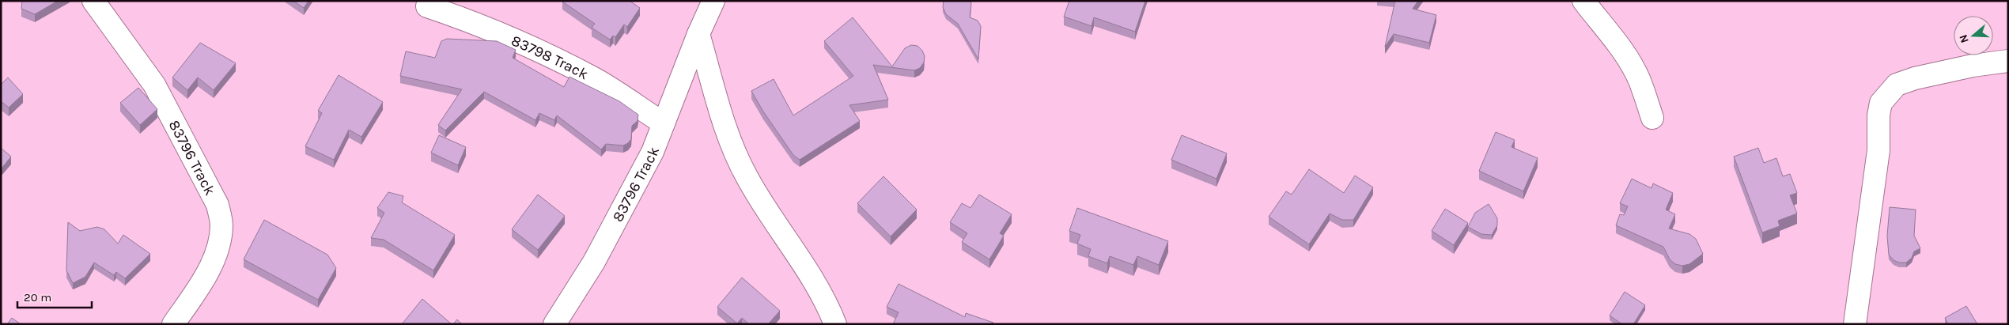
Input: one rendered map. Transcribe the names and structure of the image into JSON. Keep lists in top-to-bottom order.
{
  "streets": {
    "street": ["83798 Track", "83796 Track"]
  },
  "crossings": [
    ["83798 Track", "83796 Track"]
  ],
  "scale_bar": "20 m",
  "north": "left"
}
